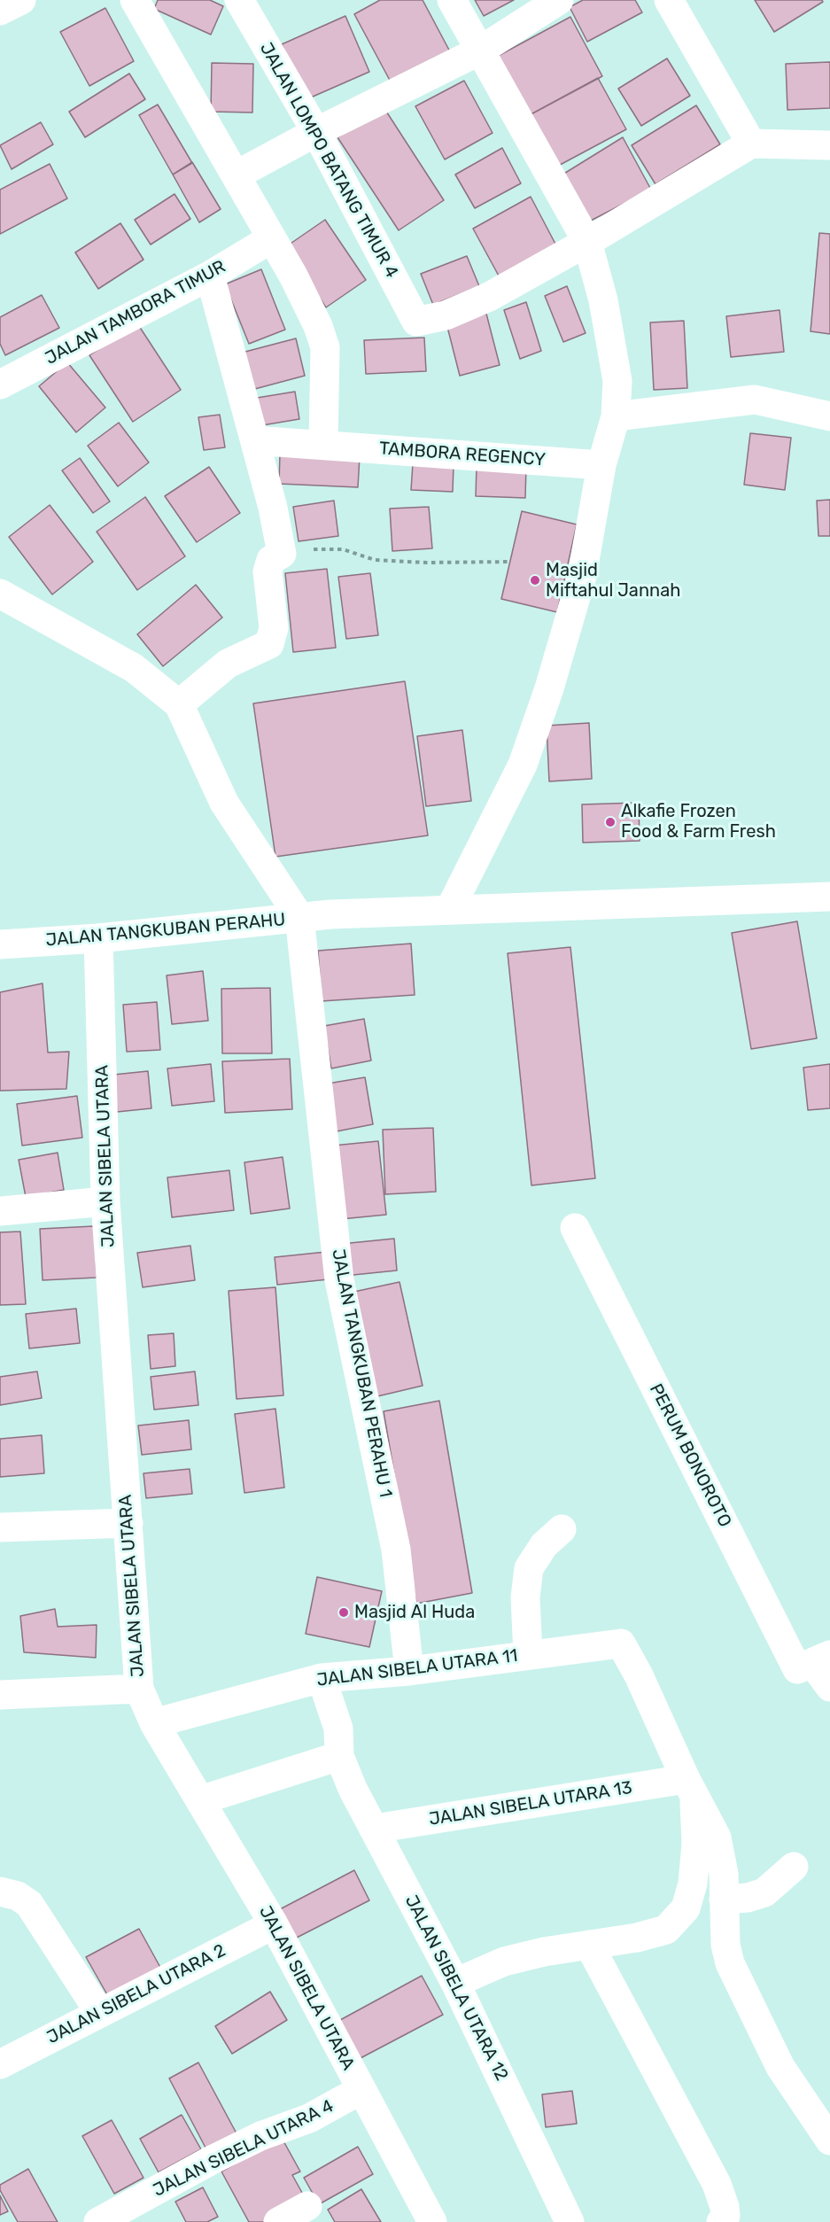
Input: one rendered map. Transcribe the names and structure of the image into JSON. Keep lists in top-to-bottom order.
{
  "streets": {
    "street": [
      "JALAN LOMPO BATANG TIMUR 4",
      "JALAN TAMBORA TIMUR",
      "TAMBORA REGENCY",
      "JALAN TANGKUBAN PERAHU",
      "JALAN SIBELA UTARA",
      "JALAN TANGKUBAN PERAHU 1",
      "PERUM BONOROTO",
      "JALAN SIBELA UTARA 11",
      "JALAN SIBELA UTARA 13",
      "JALAN SIBELA UTARA 12",
      "JALAN SIBELA UTARA 2",
      "JALAN SIBELA UTARA 4"
    ]
  },
  "crossings": [
    ["JALAN TANGKUBAN PERAHU", "JALAN SIBELA UTARA"],
    ["JALAN TANGKUBAN PERAHU", "JALAN TANGKUBAN PERAHU 1"],
    ["JALAN SIBELA UTARA", "JALAN SIBELA UTARA 11"],
    ["JALAN SIBELA UTARA", "JALAN SIBELA UTARA 2"],
    ["JALAN SIBELA UTARA", "JALAN SIBELA UTARA 4"],
    ["JALAN TANGKUBAN PERAHU 1", "JALAN SIBELA UTARA 11"],
    ["JALAN SIBELA UTARA 11", "JALAN SIBELA UTARA 13"],
    ["JALAN SIBELA UTARA 13", "JALAN SIBELA UTARA 12"]
  ],
  "places": ["Masjid Miftahul Jannah", "Alkafie Frozen Food & Farm Fresh", "Masjid Al Huda"]
}
